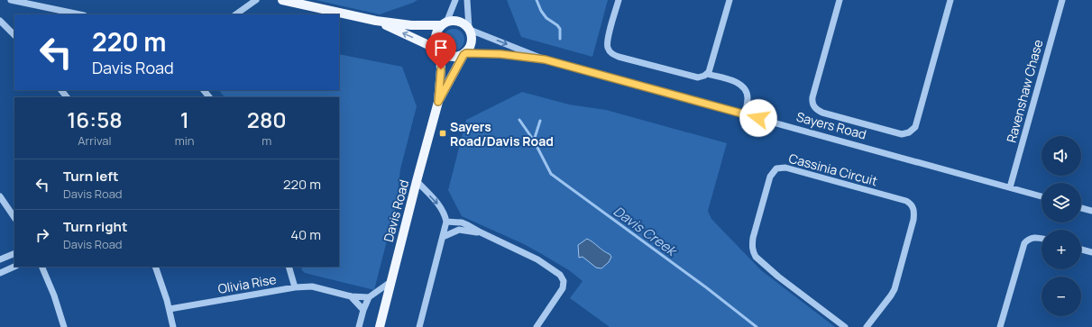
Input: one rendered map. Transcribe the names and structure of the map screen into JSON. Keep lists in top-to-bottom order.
{
  "streets": {
    "main road": ["Davis Road"],
    "street": [
      "Ravenshaw Chase",
      "Sayers Road",
      "Cassinia Circuit",
      "Olivia Rise"
    ]
  },
  "crossings": [
    ["Ravenshaw Chase", "Sayers Road"],
    ["Sayers Road", "Davis Road"]
  ],
  "water": ["Davis Creek"],
  "places": {
    "transit": ["Sayers Road/Davis Road"]
  },
  "page": {
    "turn": ["220 m", "Davis Road"],
    "eta": [
      "16:58",
      "Arrival",
      "1",
      "min",
      "280",
      "m"
    ],
    "map_buttons": ["+", "−"],
    "list": [
      {
        "name": "Turn left",
        "note": "Davis Road",
        "value": "220 m"
      },
      {
        "name": "Turn right",
        "note": "Davis Road",
        "value": "40 m"
      }
    ]
  }
}
